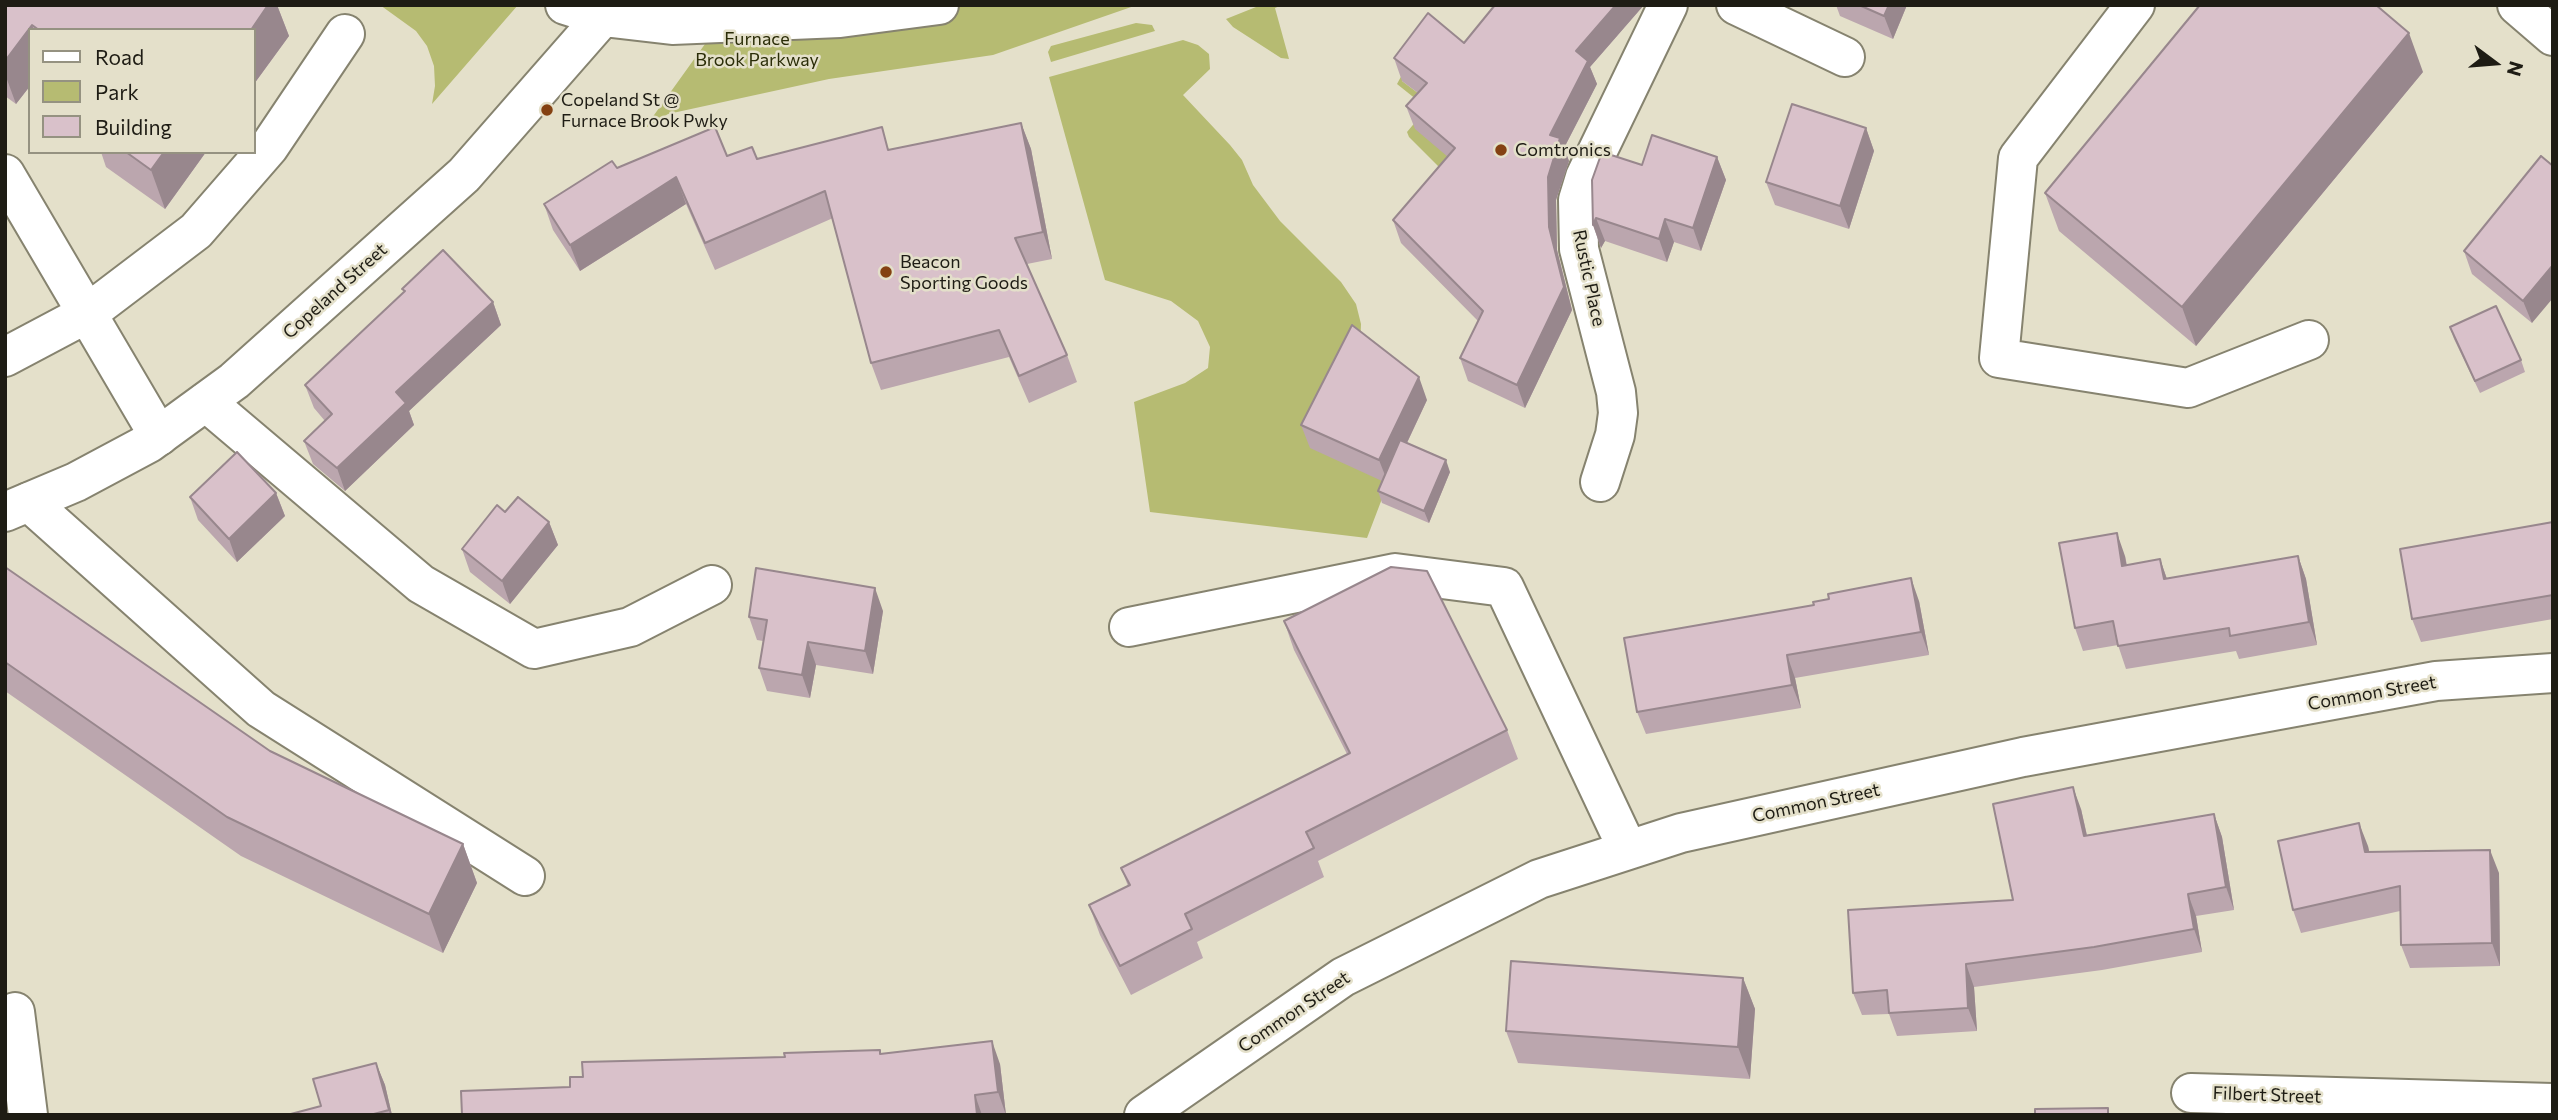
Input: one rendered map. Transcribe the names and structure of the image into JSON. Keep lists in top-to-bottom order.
{
  "streets": {
    "street": [
      "Rustic Place",
      "Copeland Street",
      "Common Street",
      "Filbert Street"
    ]
  },
  "parks": ["Furnace Brook Parkway"],
  "places": ["Copeland St @ Furnace Brook Pwky", "Comtronics", "Beacon Sporting Goods"],
  "legend": ["Road", "Park", "Building"],
  "north": "right"
}
